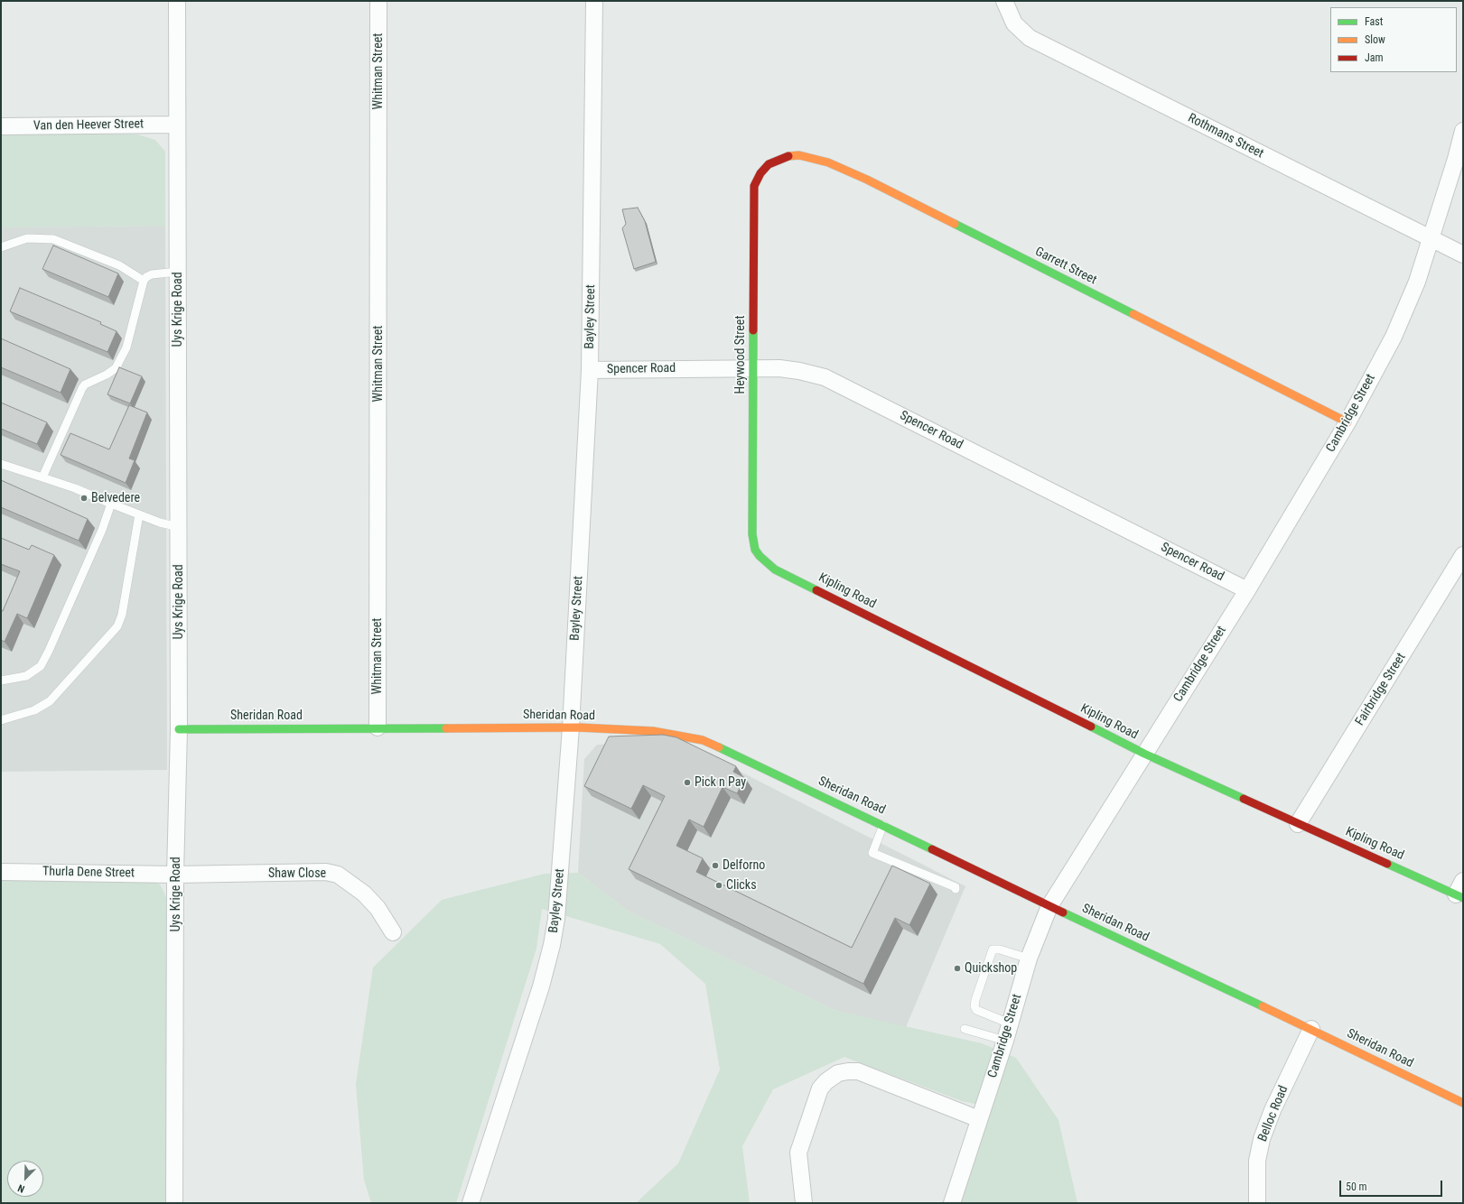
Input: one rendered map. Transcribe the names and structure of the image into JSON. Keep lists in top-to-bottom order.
{
  "streets": {
    "street": [
      "Whitman Street",
      "Van den Heever Street",
      "Rothmans Street",
      "Garrett Street",
      "Uys Krige Road",
      "Bayley Street",
      "Heywood Street",
      "Spencer Road",
      "Cambridge Street",
      "Kipling Road",
      "Fairbridge Street",
      "Sheridan Road",
      "Thurla Dene Street",
      "Shaw Close",
      "Belloc Road"
    ]
  },
  "crossings": [
    ["Whitman Street", "Sheridan Road"],
    ["Van den Heever Street", "Uys Krige Road"],
    ["Rothmans Street", "Cambridge Street"],
    ["Garrett Street", "Heywood Street"],
    ["Garrett Street", "Cambridge Street"],
    ["Uys Krige Road", "Sheridan Road"],
    ["Uys Krige Road", "Thurla Dene Street"],
    ["Uys Krige Road", "Shaw Close"],
    ["Bayley Street", "Spencer Road"],
    ["Bayley Street", "Sheridan Road"],
    ["Heywood Street", "Spencer Road"],
    ["Heywood Street", "Kipling Road"],
    ["Spencer Road", "Cambridge Street"],
    ["Cambridge Street", "Kipling Road"],
    ["Cambridge Street", "Sheridan Road"],
    ["Kipling Road", "Fairbridge Street"],
    ["Sheridan Road", "Belloc Road"],
    ["Thurla Dene Street", "Shaw Close"]
  ],
  "places": [
    "Belvedere",
    "Pick n Pay",
    "Delforno",
    "Clicks",
    "Quickshop"
  ],
  "legend": ["Fast", "Slow", "Jam"],
  "scale_bar": "50 m",
  "north": "bottom left"
}
